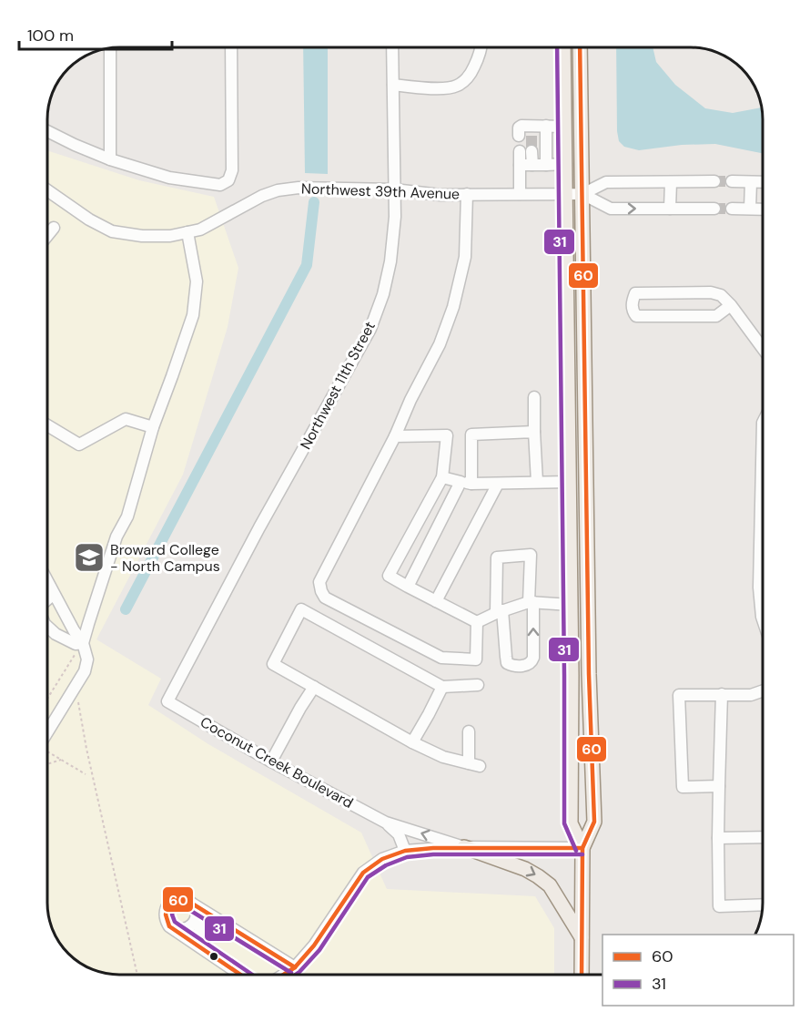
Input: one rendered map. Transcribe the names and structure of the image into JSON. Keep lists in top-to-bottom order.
{
  "streets": {
    "street": ["Northwest 39th Avenue", "Northwest 11th Street", "Coconut Creek Boulevard"]
  },
  "crossings": [
    ["Northwest 39th Avenue", "Northwest 11th Street"],
    ["Northwest 11th Street", "Coconut Creek Boulevard"]
  ],
  "places": {
    "school or university": ["Broward College - North Campus"]
  },
  "lines": ["transit line 60", "transit line 31"],
  "legend": ["60", "31"],
  "scale_bar": "100 m"
}
